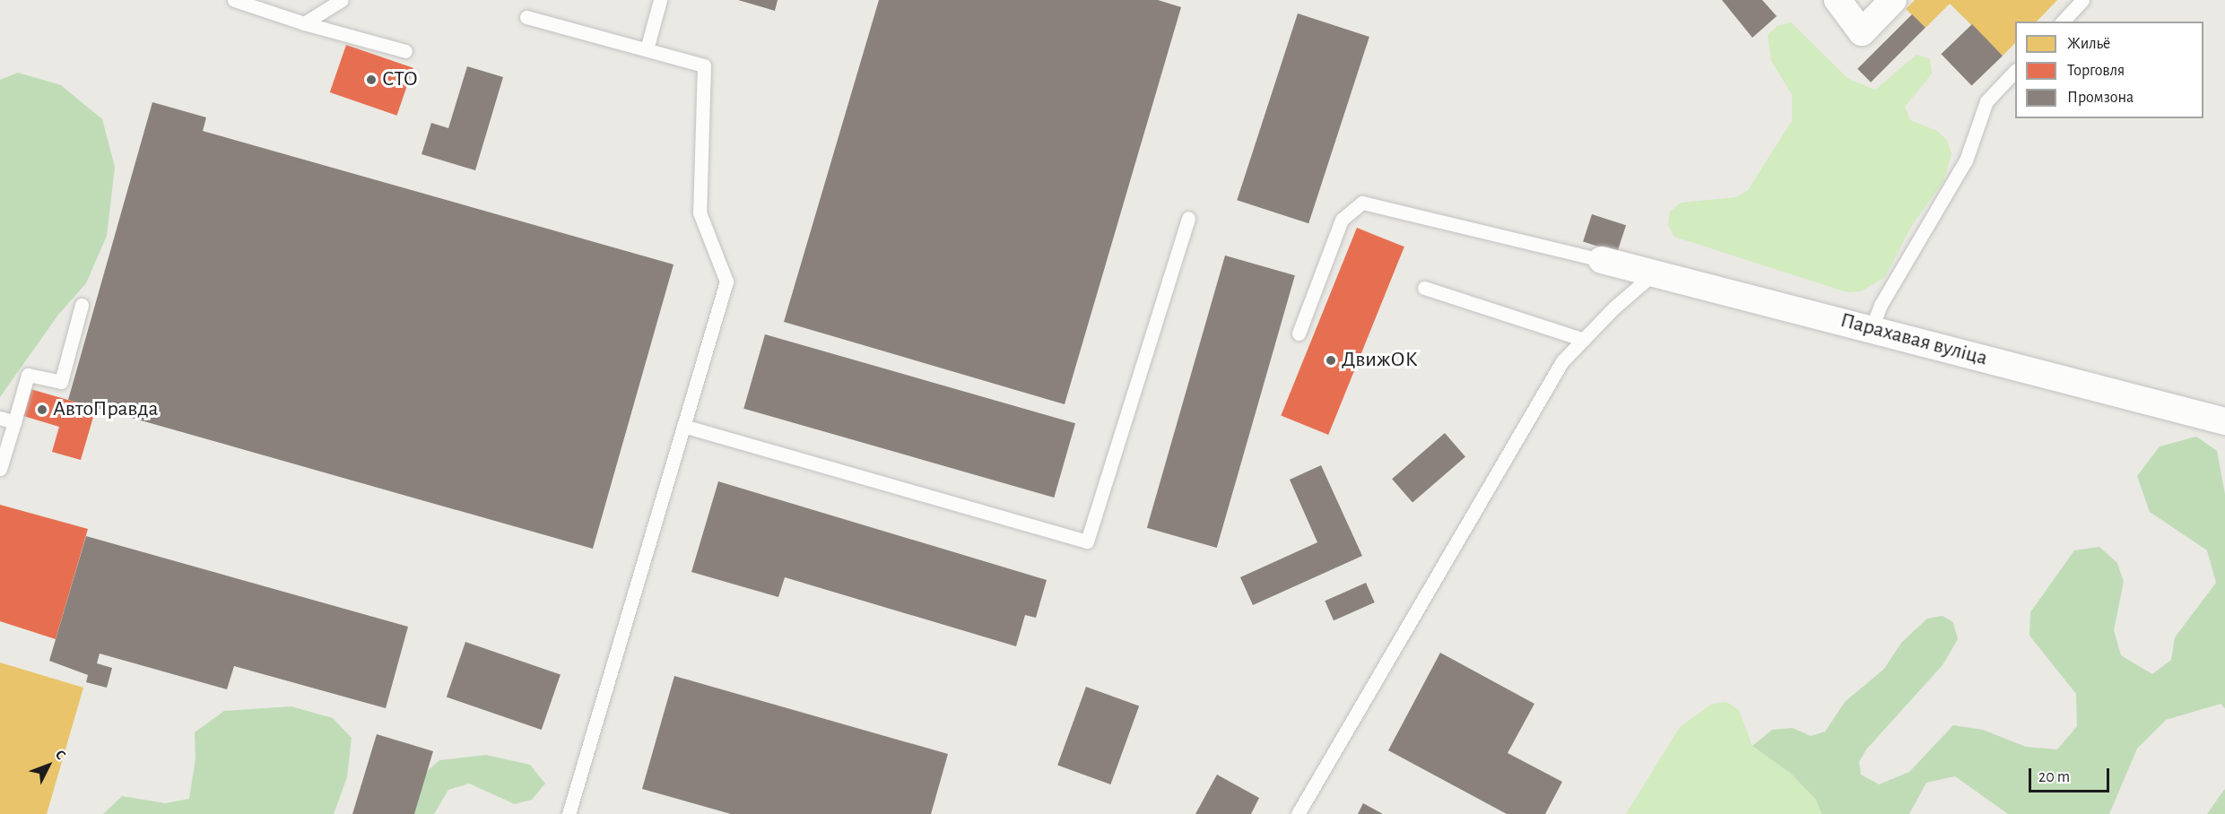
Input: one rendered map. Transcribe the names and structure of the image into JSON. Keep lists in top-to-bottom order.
{
  "streets": {
    "street": ["Парахавая вуліца"]
  },
  "places": ["СТО", "ДвижОК", "АвтоПравда"],
  "legend": ["Жильё", "Торговля", "Промзона"],
  "scale_bar": "20 m",
  "north": "top right"
}
